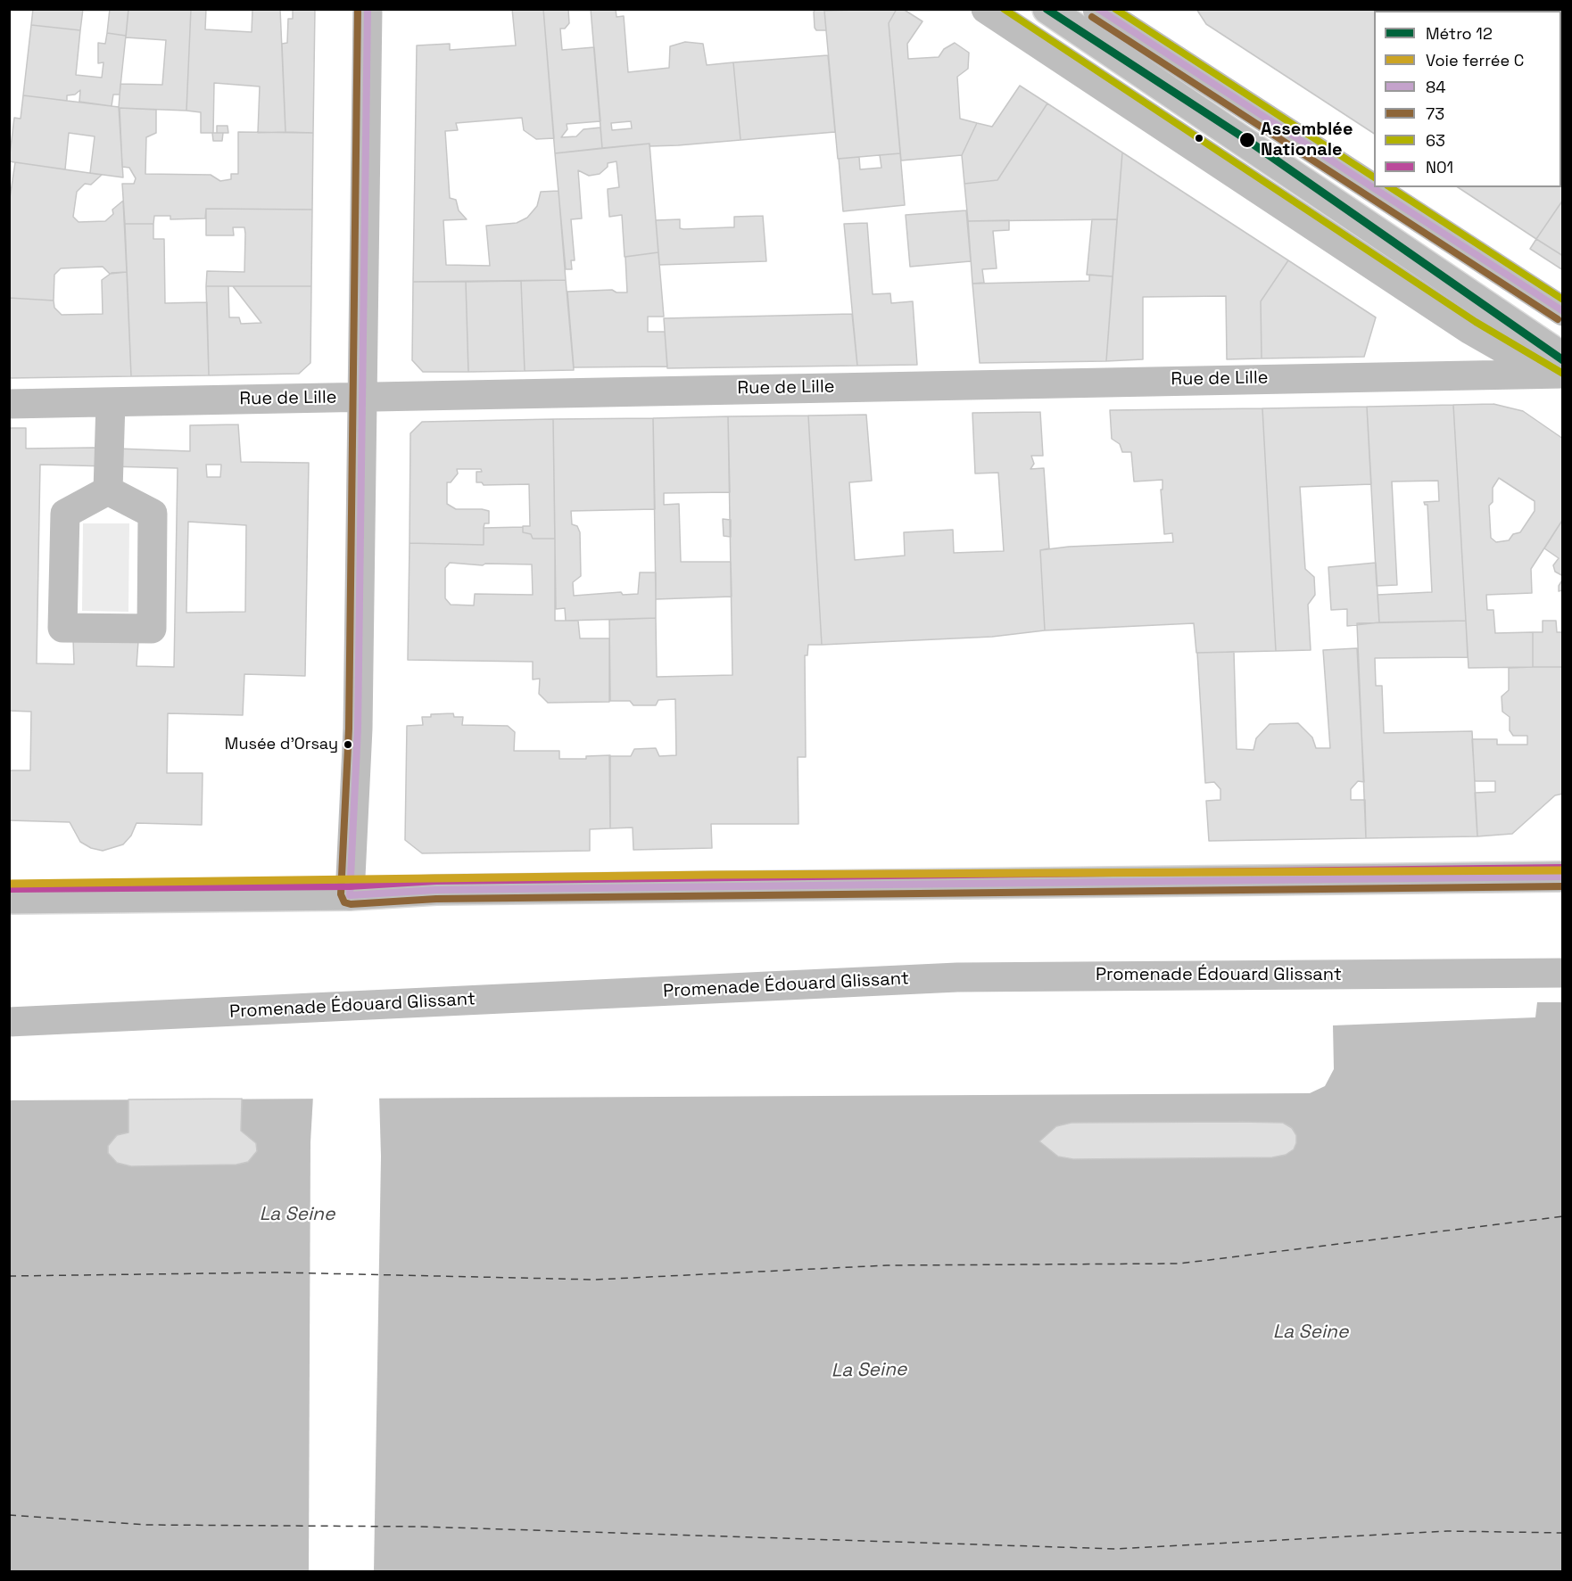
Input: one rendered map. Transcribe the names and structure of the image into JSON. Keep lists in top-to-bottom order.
{
  "streets": {
    "street": ["Rue de Lille", "Promenade Édouard Glissant"]
  },
  "water": ["La Seine"],
  "places": ["Assemblée Nationale", "Musée d'Orsay"],
  "lines": [
    "metro line 12",
    "transit line 84",
    "transit line 73",
    "transit line 63",
    "transit line N01",
    "rail line C"
  ],
  "legend": [
    "Métro 12",
    "Voie ferrée C",
    "84",
    "73",
    "63",
    "N01"
  ]
}
